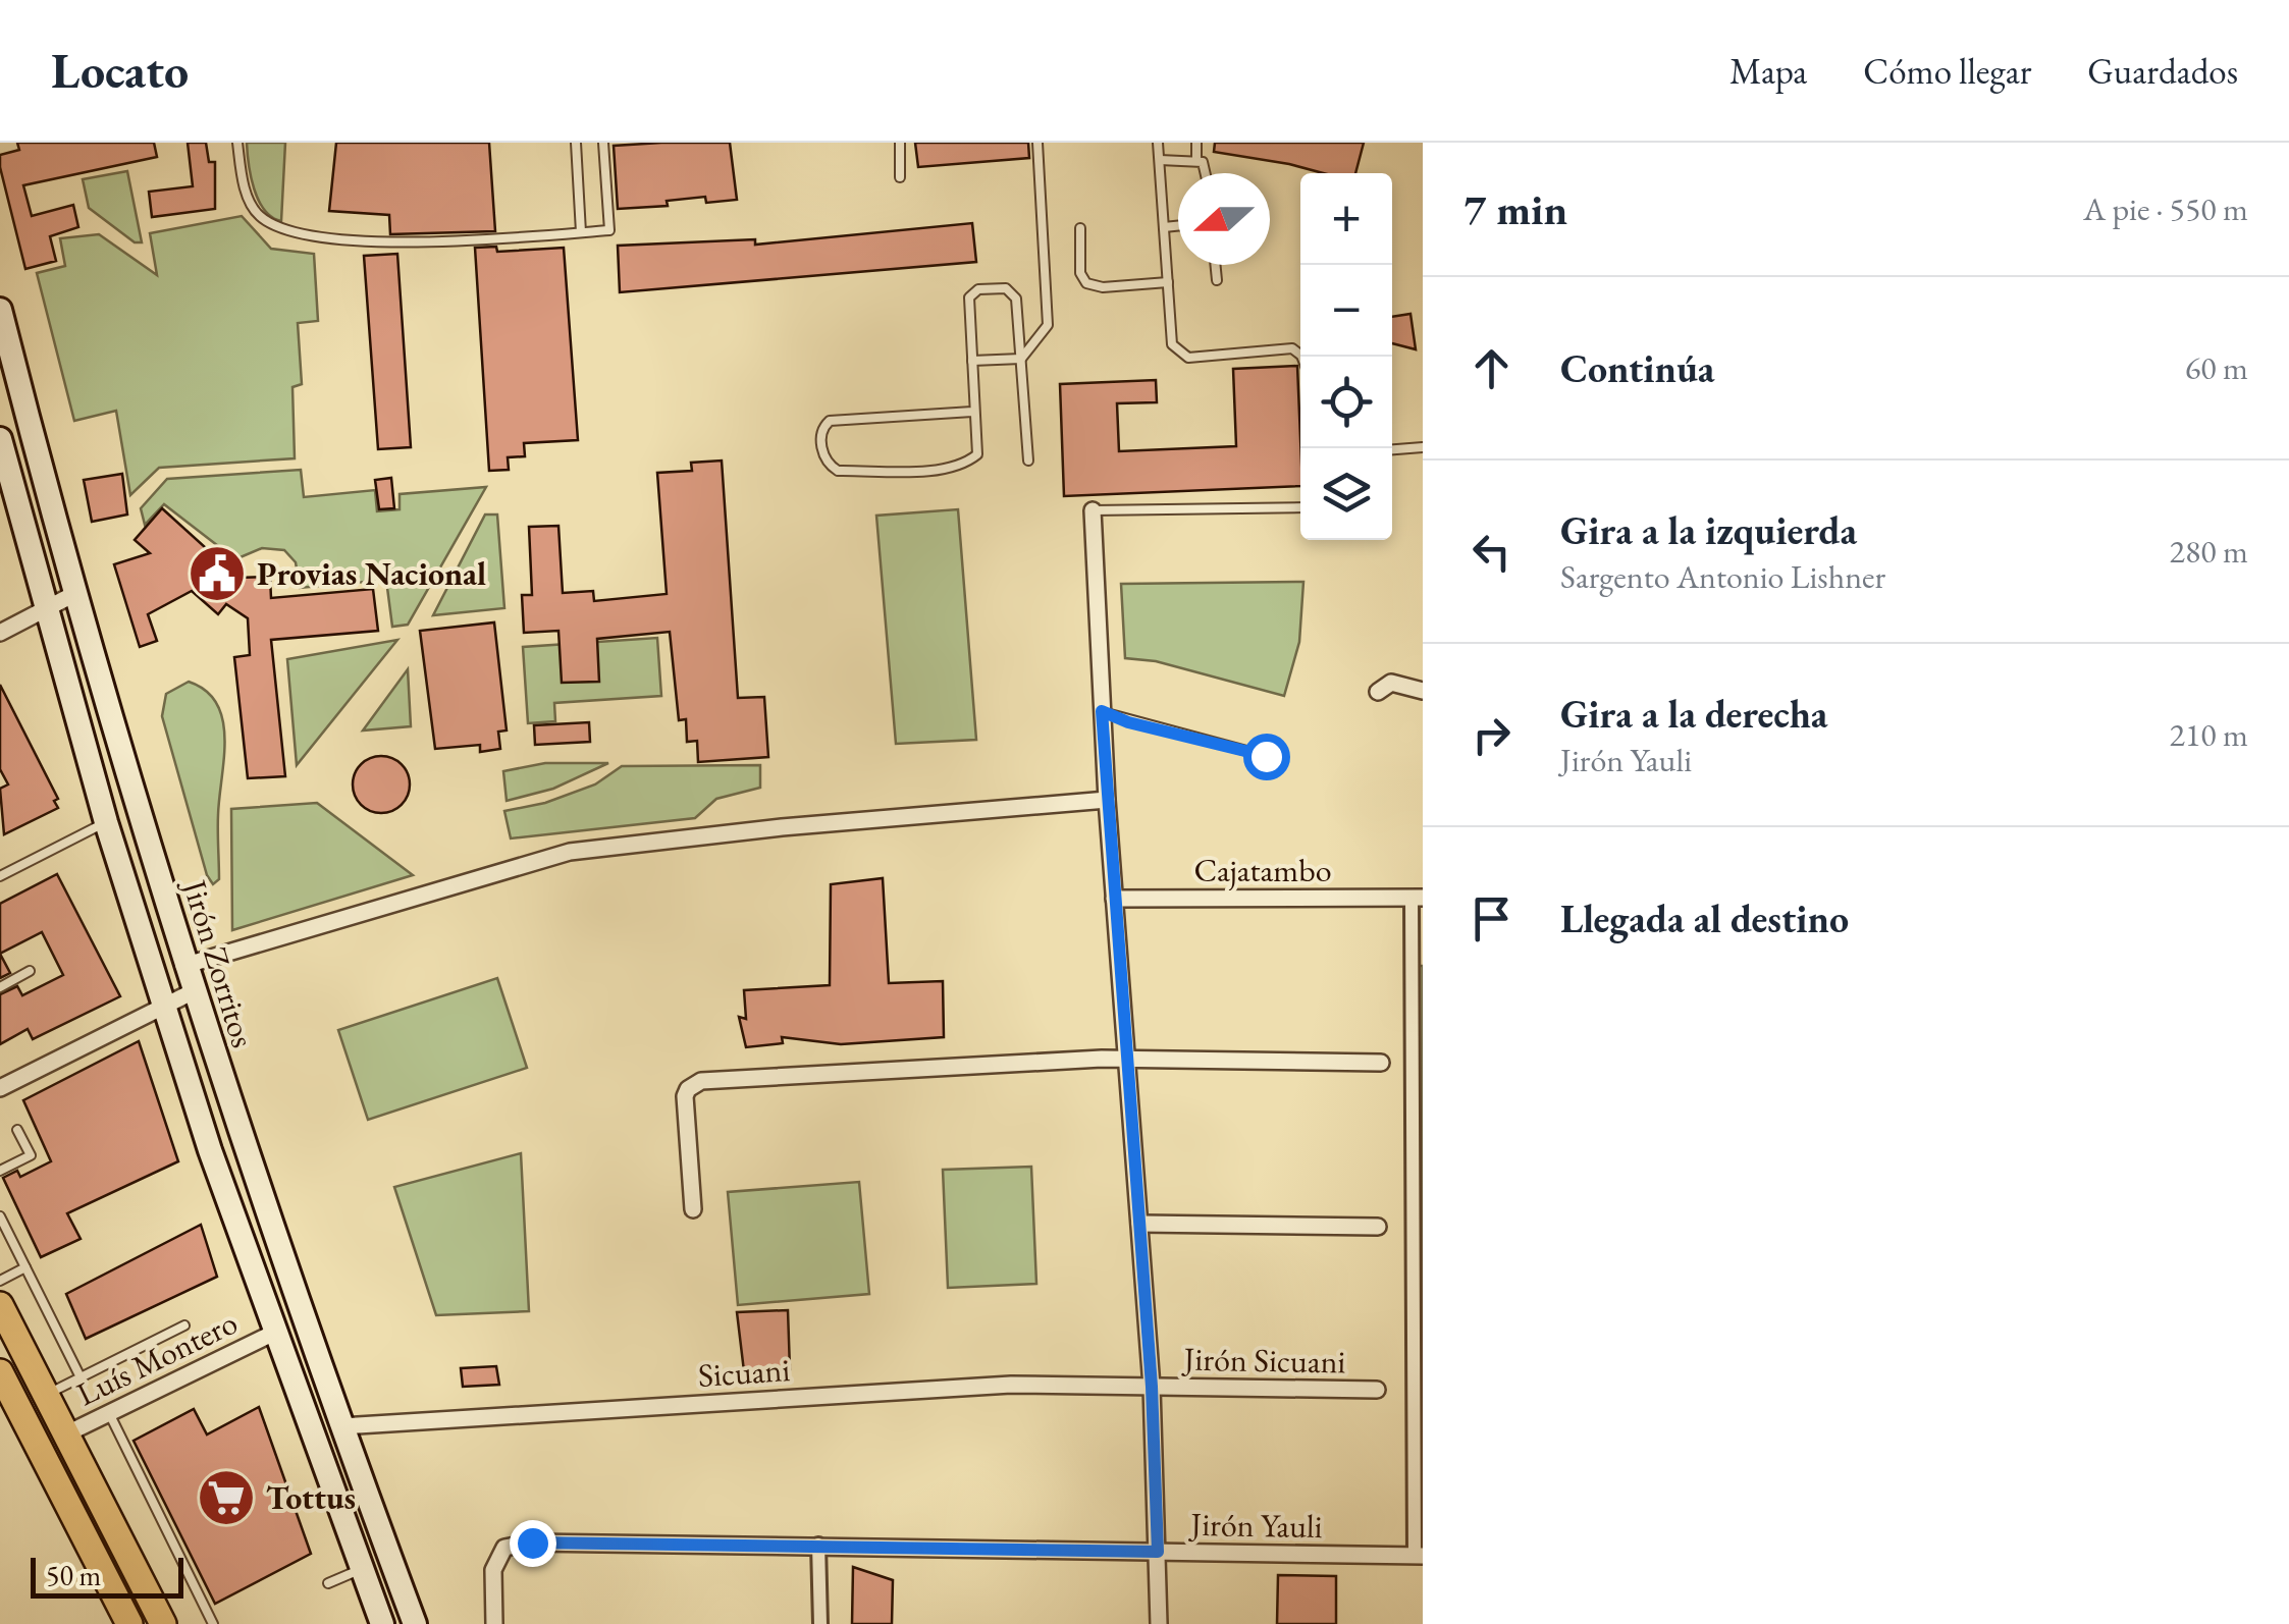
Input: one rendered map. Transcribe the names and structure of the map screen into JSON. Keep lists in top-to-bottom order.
{
  "streets": {
    "main road": ["Jirón Zorritos"],
    "street": [
      "Cajatambo",
      "Luís Montero",
      "Jirón Sicuani",
      "Sicuani",
      "Jirón Yauli"
    ]
  },
  "crossings": [
    ["Jirón Zorritos", "Luís Montero"],
    ["Jirón Zorritos", "Sicuani"],
    ["Jirón Sicuani", "Sicuani"]
  ],
  "places": {
    "public building": ["Provias Nacional"],
    "supermarket": ["Tottus"]
  },
  "scale_bar": "50 m",
  "north": "left",
  "page": {
    "header": "Locato",
    "nav": ["Mapa", "Cómo llegar", "Guardados"],
    "heading": ["7 min", "A pie · 550 m"],
    "map_buttons": ["+", "−"],
    "list": [
      ["Continúa", "60 m"],
      ["Gira a la izquierda", "Sargento Antonio Lishner", "280 m"],
      ["Gira a la derecha", "Jirón Yauli", "210 m"],
      "Llegada al destino"
    ],
    "scale": "50 m"
  }
}
